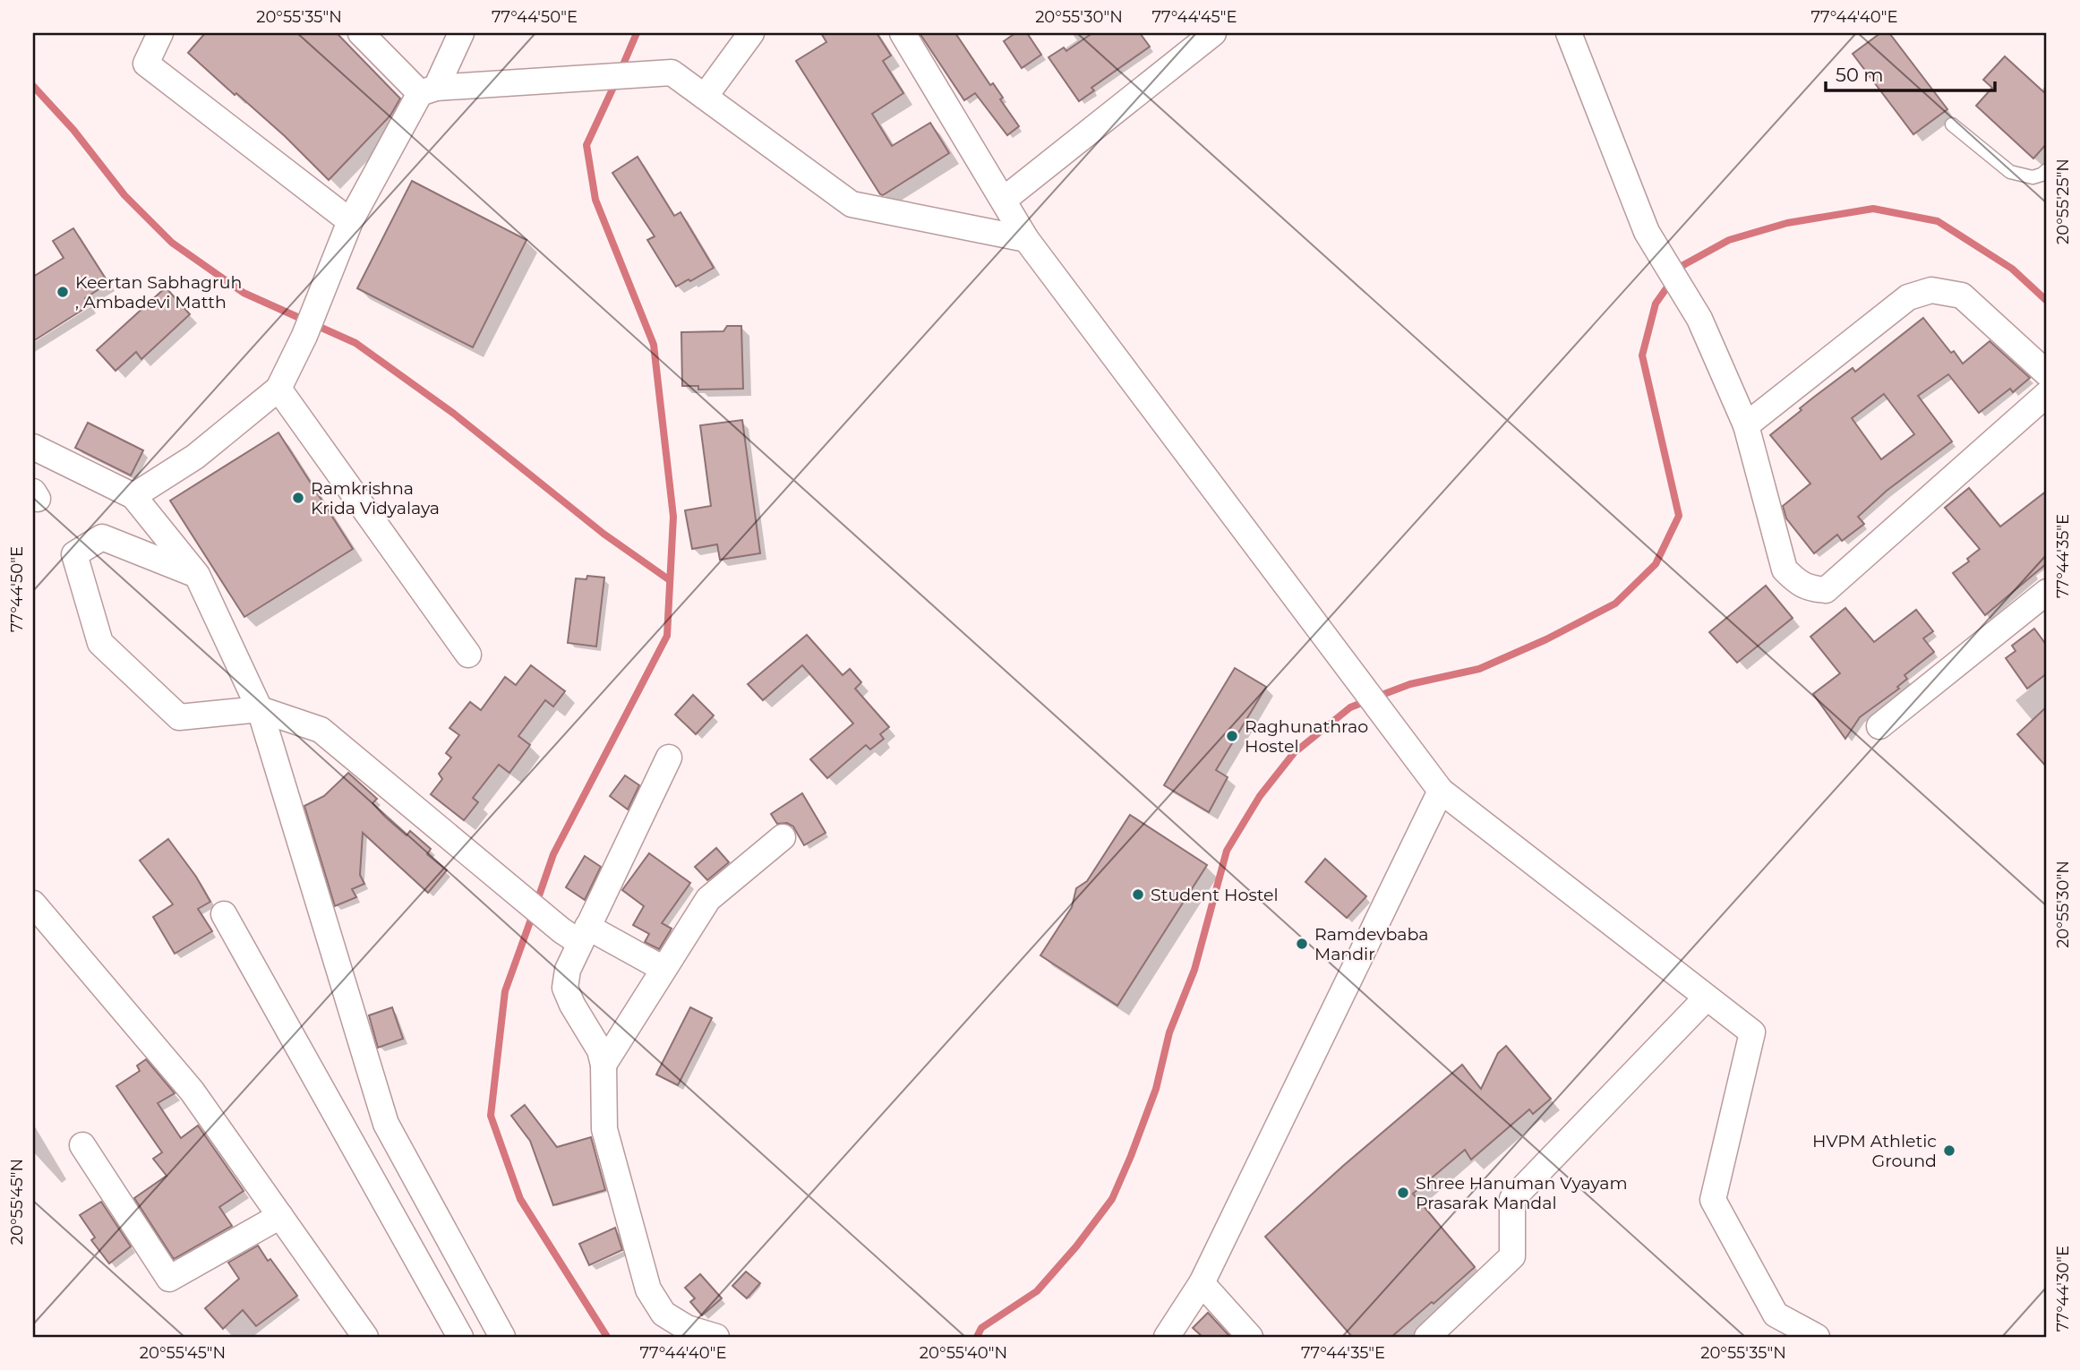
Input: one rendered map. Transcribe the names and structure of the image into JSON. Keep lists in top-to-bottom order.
{
  "places": [
    "Keertan Sabhagruh , Ambadevi Matth",
    "Ramkrishna Krida Vidyalaya",
    "Raghunathrao Hostel",
    "Student Hostel",
    "Ramdevbaba Mandir",
    "HVPM Athletic Ground",
    "Shree Hanuman Vyayam Prasarak Mandal"
  ],
  "scale_bar": "50 m",
  "coordinates": [
    "20°55'35\"N",
    "77°44'50\"E",
    "20°55'30\"N",
    "77°44'45\"E",
    "77°44'40\"E",
    "20°55'25\"N",
    "77°44'35\"E",
    "20°55'45\"N",
    "77°44'30\"E",
    "20°55'40\"N"
  ]
}
